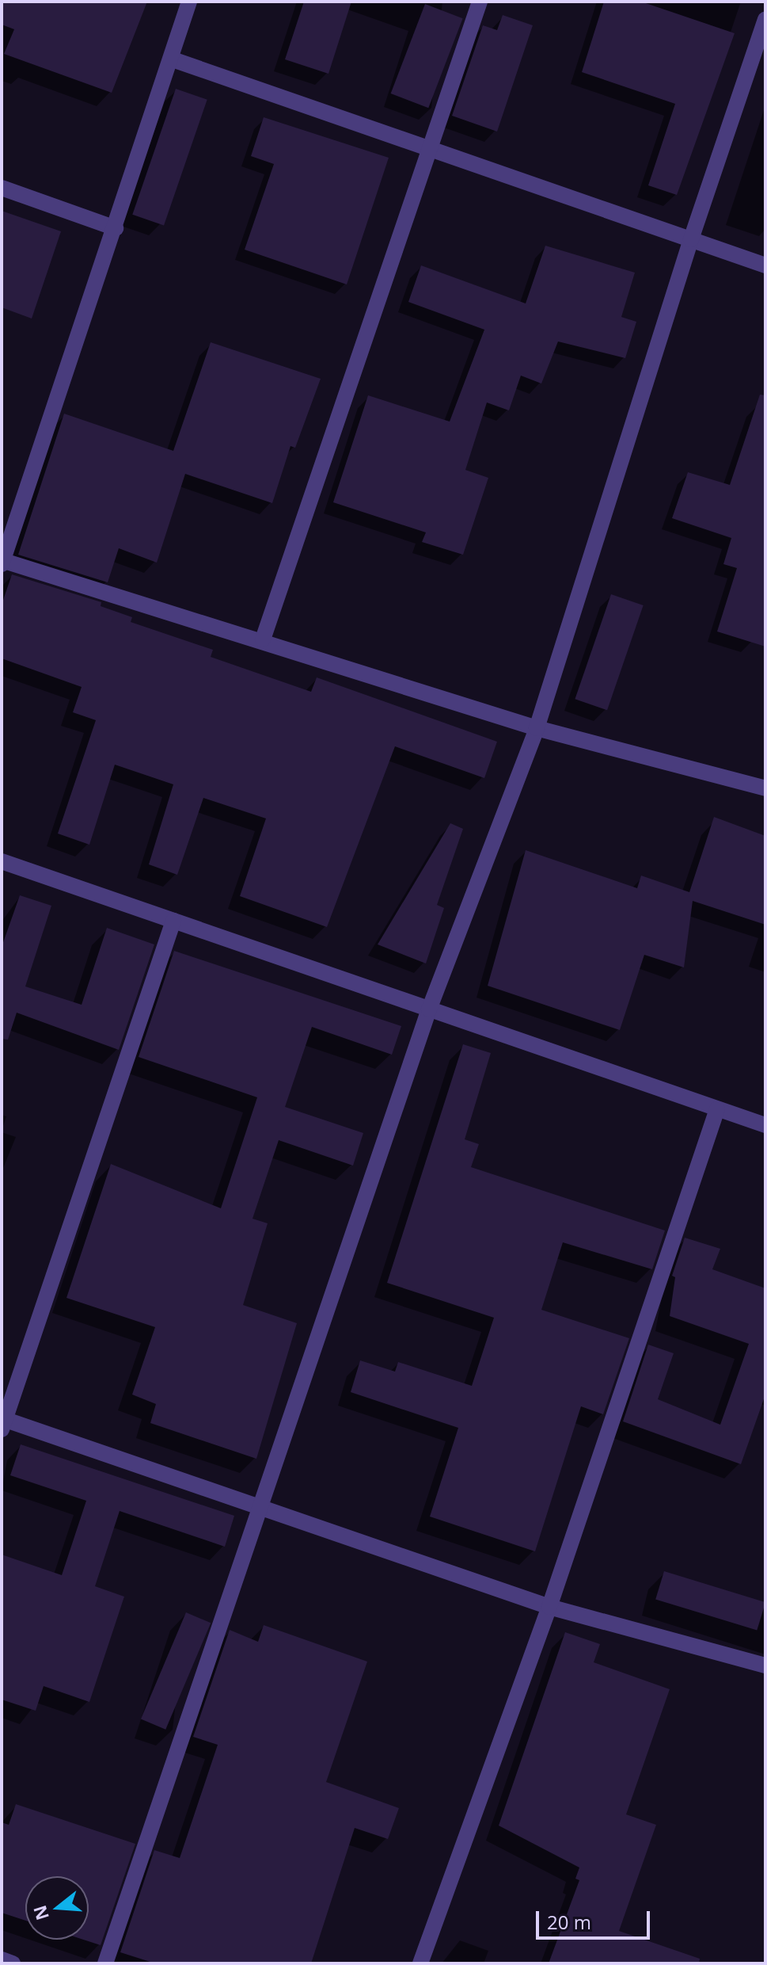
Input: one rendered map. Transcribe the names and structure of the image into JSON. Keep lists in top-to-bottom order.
{
  "scale_bar": "20 m",
  "north": "left"
}
